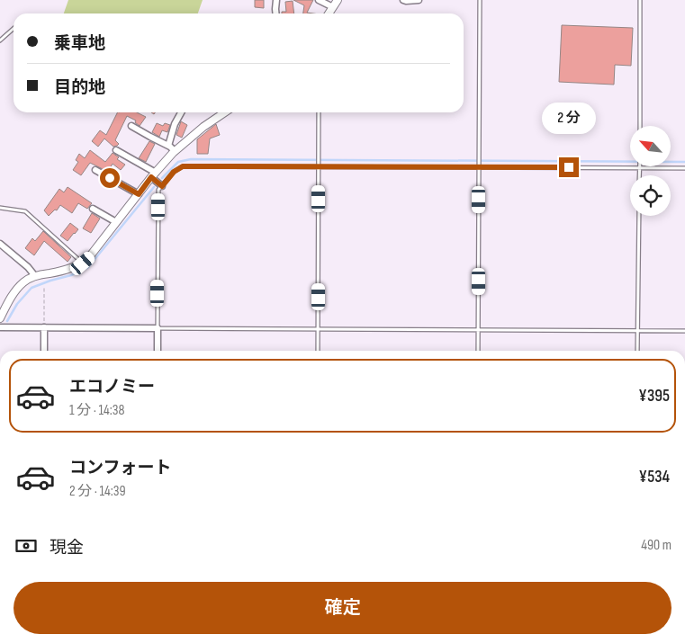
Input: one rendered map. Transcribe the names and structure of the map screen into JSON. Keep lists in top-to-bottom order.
{
  "north": "top left",
  "page": {
    "banner": ["乗車地", "目的地"],
    "bubble": "2 分",
    "list": [
      {
        "name": "エコノミー",
        "note": "1 分 · 14:38",
        "value": "¥395"
      },
      {
        "name": "コンフォート",
        "note": "2 分 · 14:39",
        "value": "¥534"
      }
    ],
    "pay": ["現金", "490 m"],
    "buttons": "確定"
  }
}
